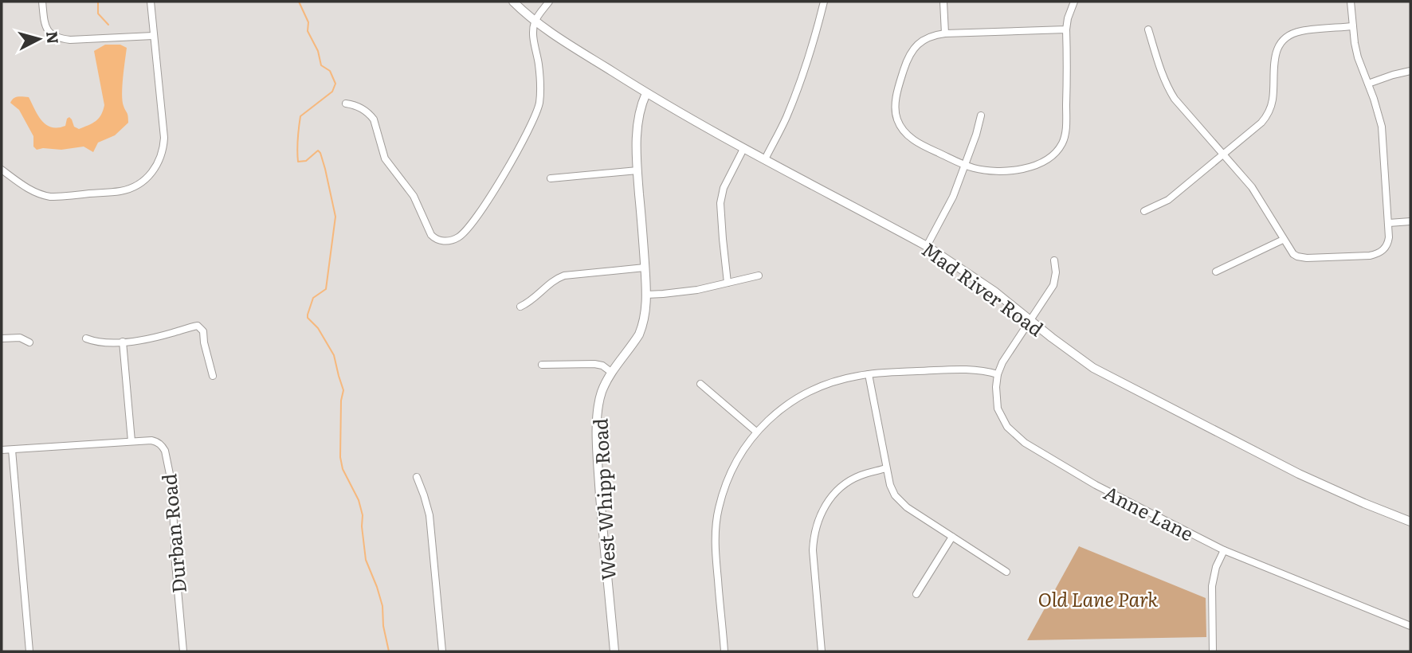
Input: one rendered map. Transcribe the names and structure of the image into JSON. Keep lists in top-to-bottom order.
{
  "streets": {
    "street": [
      "Mad River Road",
      "West Whipp Road",
      "Anne Lane",
      "Durban Road"
    ]
  },
  "crossings": [
    ["Mad River Road", "West Whipp Road"],
    ["Mad River Road", "Anne Lane"]
  ],
  "parks": ["Old Lane Park"],
  "north": "right"
}
